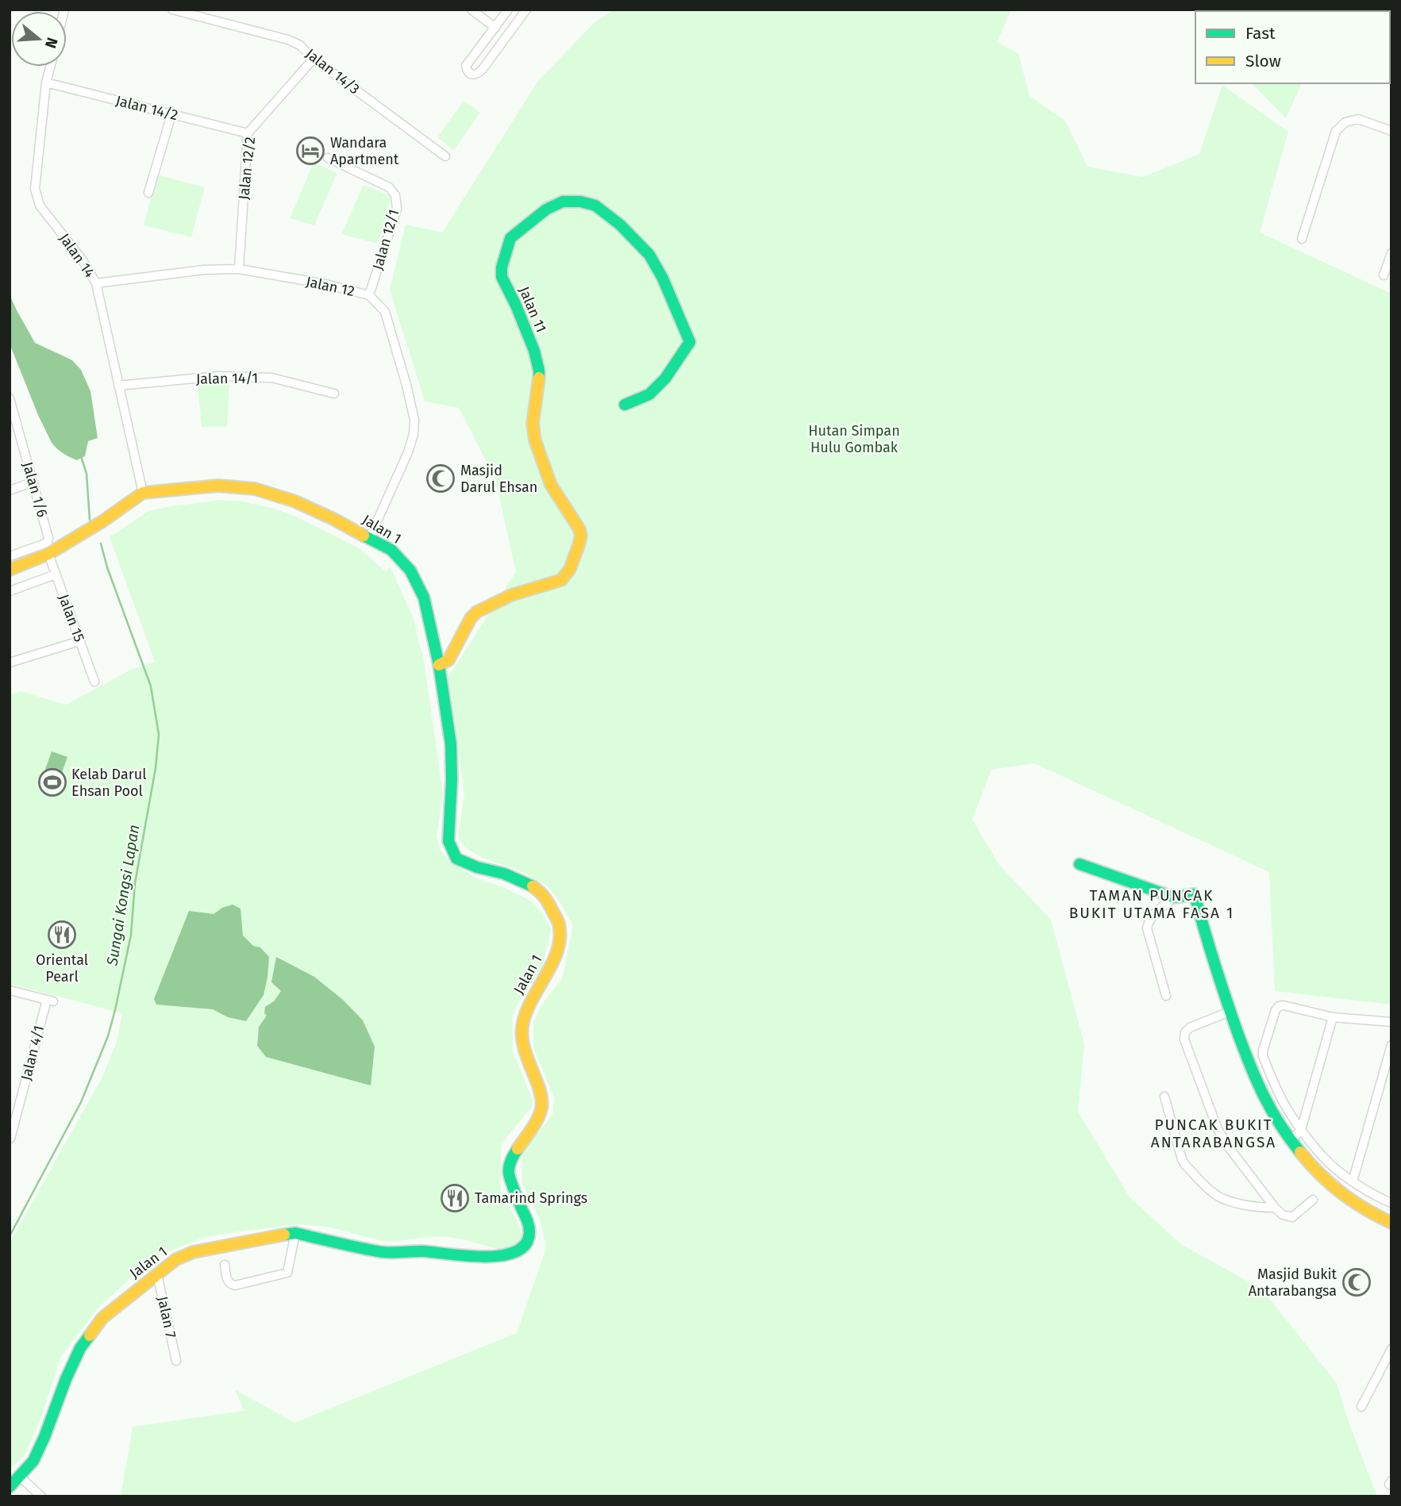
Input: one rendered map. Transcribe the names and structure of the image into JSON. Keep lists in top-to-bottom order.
{
  "streets": {
    "street": [
      "Jalan 14/3",
      "Jalan 14/2",
      "Jalan 12/2",
      "Jalan 12/1",
      "Jalan 14",
      "Jalan 12",
      "Jalan 11",
      "Jalan 14/1",
      "Jalan 1/6",
      "Jalan 1",
      "Jalan 15",
      "Jalan 4/1",
      "Jalan 7"
    ]
  },
  "crossings": [
    ["Jalan 14/3", "Jalan 12/2"],
    ["Jalan 14/2", "Jalan 12/2"],
    ["Jalan 14/2", "Jalan 14"],
    ["Jalan 12/2", "Jalan 12"],
    ["Jalan 12/1", "Jalan 12"],
    ["Jalan 14", "Jalan 12"],
    ["Jalan 14", "Jalan 14/1"],
    ["Jalan 14", "Jalan 1"],
    ["Jalan 12", "Jalan 1"],
    ["Jalan 11", "Jalan 1"],
    ["Jalan 1", "Jalan 15"],
    ["Jalan 1", "Jalan 7"]
  ],
  "districts": ["TAMAN PUNCAK BUKIT UTAMA FASA 1", "PUNCAK BUKIT ANTARABANGSA"],
  "water": ["Sungai Kongsi Lapan"],
  "parks": ["Hutan Simpan Hulu Gombak"],
  "places": {
    "hotel": ["Wandara Apartment"],
    "mosque": ["Masjid Darul Ehsan", "Masjid Bukit Antarabangsa"],
    "sports": ["Kelab Darul Ehsan Pool"],
    "restaurant": ["Oriental Pearl", "Tamarind Springs"]
  },
  "legend": ["Fast", "Slow"],
  "north": "right"
}
